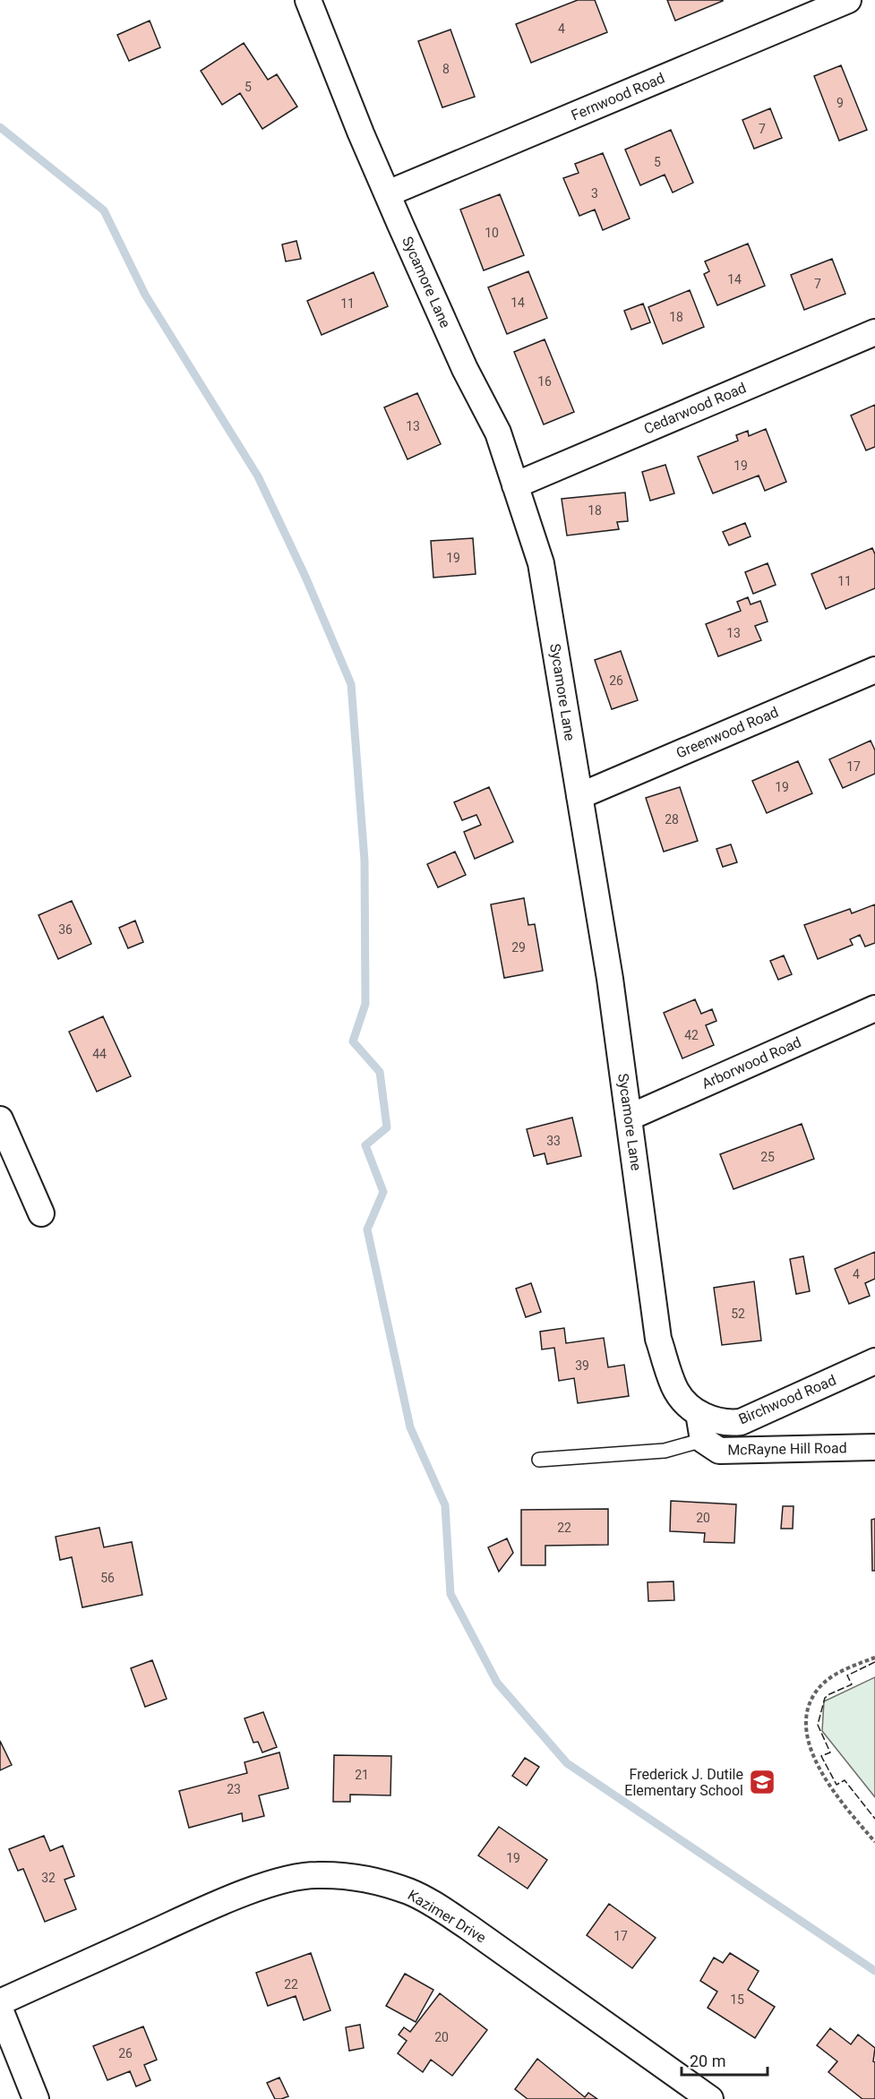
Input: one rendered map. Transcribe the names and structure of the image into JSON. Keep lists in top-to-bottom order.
{
  "streets": {
    "street": [
      "Fernwood Road",
      "Sycamore Lane",
      "Cedarwood Road",
      "Greenwood Road",
      "Arborwood Road",
      "Birchwood Road",
      "McRayne Hill Road",
      "Kazimer Drive"
    ]
  },
  "crossings": [
    ["Fernwood Road", "Sycamore Lane"],
    ["Sycamore Lane", "Cedarwood Road"],
    ["Sycamore Lane", "Greenwood Road"],
    ["Sycamore Lane", "Arborwood Road"],
    ["Sycamore Lane", "Birchwood Road"]
  ],
  "places": {
    "school or university": ["Frederick J. Dutile Elementary School"]
  },
  "house_numbers": [
    "4",
    "8",
    "5",
    "9",
    "7",
    "5",
    "3",
    "10",
    "14",
    "7",
    "14",
    "11",
    "18",
    "16",
    "13",
    "19",
    "18",
    "19",
    "11",
    "13",
    "26",
    "17",
    "19",
    "28",
    "36",
    "29",
    "42",
    "44",
    "33",
    "25",
    "4",
    "52",
    "39",
    "20",
    "22",
    "56",
    "21",
    "23",
    "19",
    "32",
    "17",
    "22",
    "15",
    "20",
    "26"
  ],
  "scale_bar": "20 m"
}
